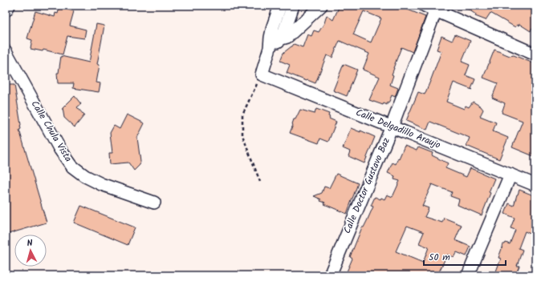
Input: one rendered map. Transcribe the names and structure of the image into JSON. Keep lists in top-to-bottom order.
{
  "streets": {
    "street": ["Calle Delgadillo Araujo", "Calle Chula Vista", "Calle Doctor Gustavo Baz"]
  },
  "crossings": [
    ["Calle Delgadillo Araujo", "Calle Doctor Gustavo Baz"]
  ],
  "scale_bar": "50 m",
  "north": "top"
}
